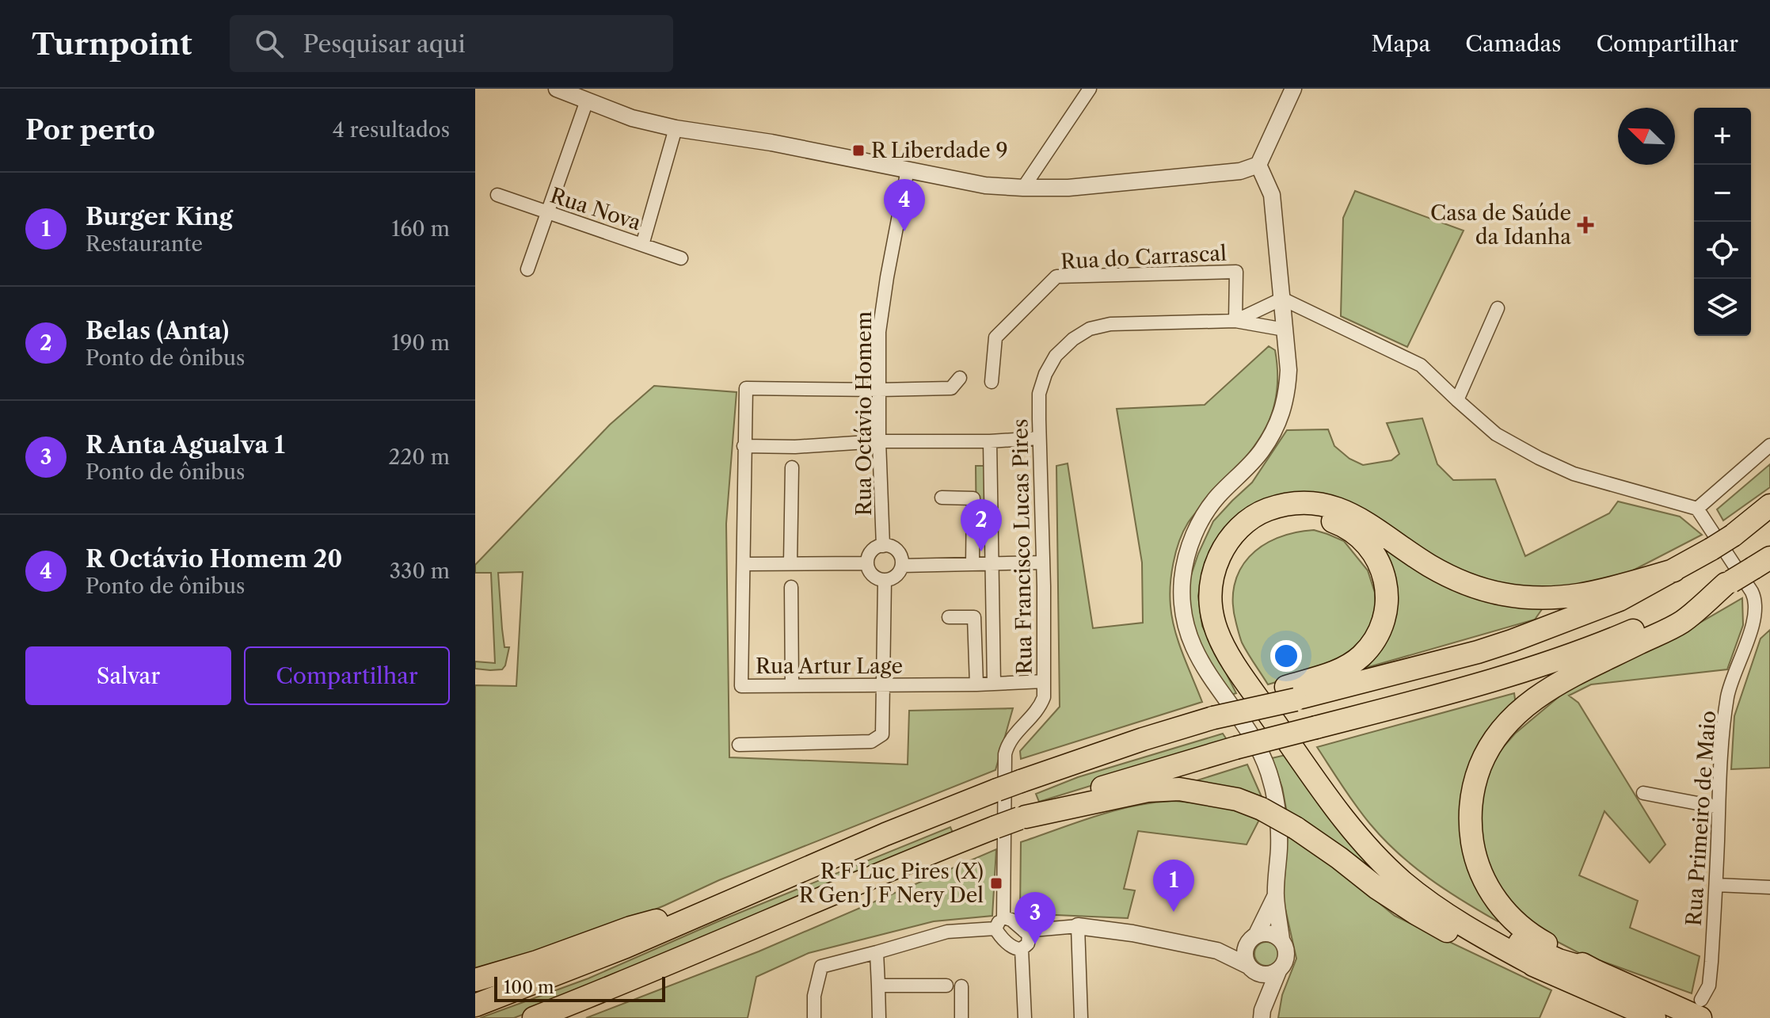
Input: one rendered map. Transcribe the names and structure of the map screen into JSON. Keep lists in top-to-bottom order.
{
  "streets": {
    "street": [
      "Rua Nova",
      "Rua do Carrascal",
      "Rua Octávio Homem",
      "Rua Francisco Lucas Pires",
      "Rua Artur Lage",
      "Rua Primeiro de Maio"
    ]
  },
  "crossings": [
    ["Rua do Carrascal", "Rua Francisco Lucas Pires"],
    ["Rua Octávio Homem", "Rua Artur Lage"],
    ["Rua Francisco Lucas Pires", "Rua Artur Lage"]
  ],
  "places": {
    "transit": ["R Liberdade 9", "R F Luc Pires (X) R Gen J F Nery Del"],
    "health": ["Casa de Saúde da Idanha"]
  },
  "scale_bar": "100 m",
  "north": "top left",
  "page": {
    "header": "Turnpoint",
    "search": "Pesquisar aqui",
    "nav": ["Mapa", "Camadas", "Compartilhar"],
    "heading": ["Por perto", "4 resultados"],
    "map_buttons": ["+", "−"],
    "list": [
      {
        "mark": "1",
        "name": "Burger King",
        "note": "Restaurante",
        "value": "160 m"
      },
      {
        "mark": "2",
        "name": "Belas (Anta)",
        "note": "Ponto de ônibus",
        "value": "190 m"
      },
      {
        "mark": "3",
        "name": "R Anta Agualva 1",
        "note": "Ponto de ônibus",
        "value": "220 m"
      },
      {
        "mark": "4",
        "name": "R Octávio Homem 20",
        "note": "Ponto de ônibus",
        "value": "330 m"
      }
    ],
    "pins": [
      "4",
      "2",
      "1",
      "3"
    ],
    "buttons": ["Salvar", "Compartilhar"],
    "scale": "100 m"
  }
}
